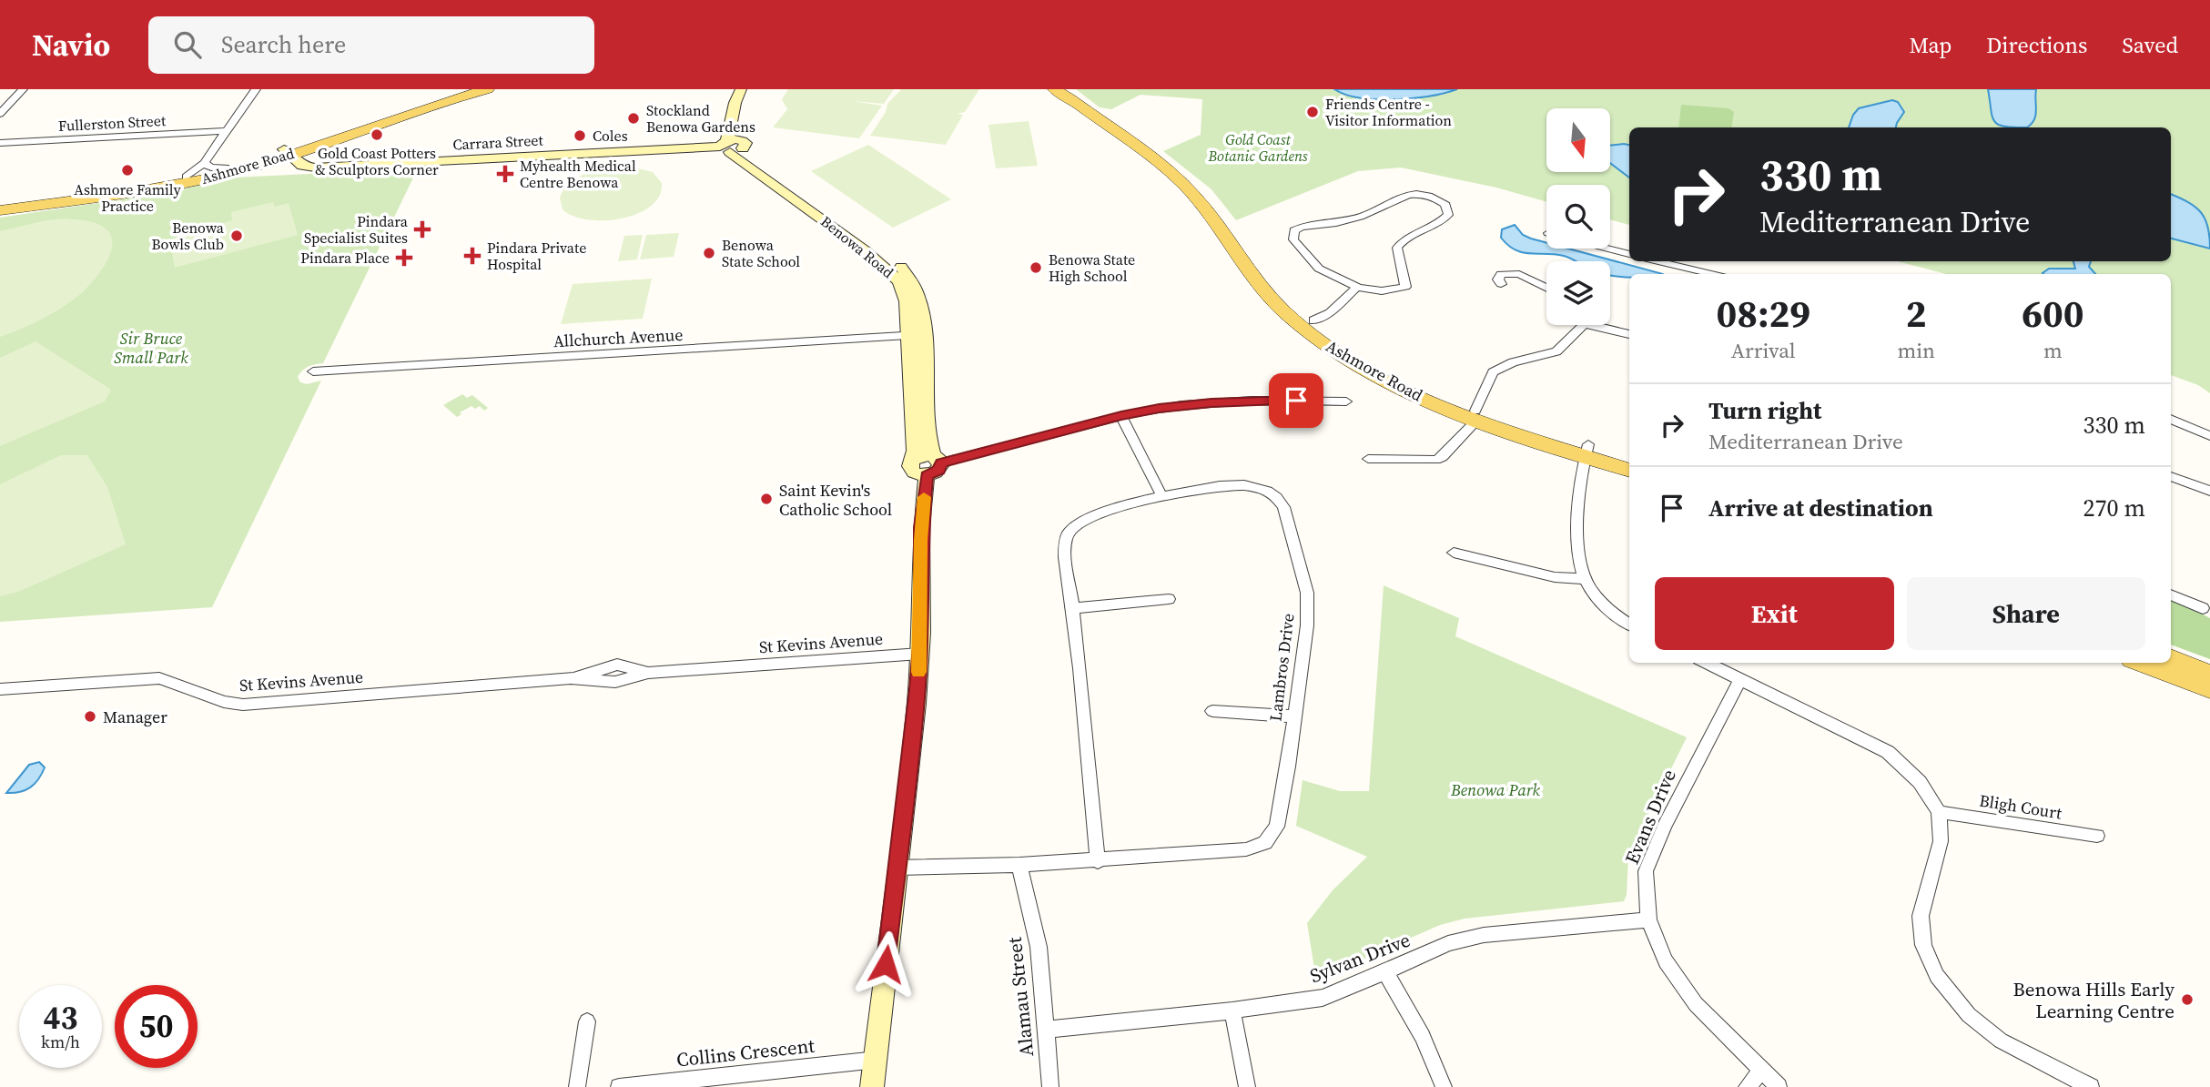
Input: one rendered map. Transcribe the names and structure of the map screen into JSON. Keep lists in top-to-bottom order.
{
  "streets": {
    "main road": ["Carrara Street", "Ashmore Road", "Benowa Road"],
    "street": [
      "Fullerston Street",
      "Allchurch Avenue",
      "St Kevins Avenue",
      "Lambros Drive",
      "Bligh Court",
      "Evans Drive",
      "Sylvan Drive",
      "Alamau Street",
      "Collins Crescent"
    ]
  },
  "crossings": [
    ["Carrara Street", "Ashmore Road"],
    ["Carrara Street", "Benowa Road"],
    ["Benowa Road", "Allchurch Avenue"],
    ["Lambros Drive", "Alamau Street"],
    ["Evans Drive", "Sylvan Drive"],
    ["Sylvan Drive", "Alamau Street"]
  ],
  "parks": ["Gold Coast Botanic Gardens", "Sir Bruce Small Park", "Benowa Park"],
  "places": {
    "other": [
      "Friends Centre - Visitor Information",
      "Stockland Benowa Gardens",
      "Gold Coast Potters & Sculptors Corner",
      "Coles",
      "Ashmore Family Practice",
      "Benowa Bowls Club",
      "Benowa State School",
      "Benowa State High School",
      "Saint Kevin's Catholic School",
      "Manager",
      "Benowa Hills Early Learning Centre"
    ],
    "health": [
      "Myhealth Medical Centre Benowa",
      "Pindara Specialist Suites",
      "Pindara Private Hospital",
      "Pindara Place"
    ]
  },
  "north": "bottom",
  "page": {
    "header": "Navio",
    "search": "Search here",
    "nav": ["Map", "Directions", "Saved"],
    "turn": ["330 m", "Mediterranean Drive"],
    "eta": [
      "08:29",
      "Arrival",
      "2",
      "min",
      "600",
      "m"
    ],
    "list": [
      {
        "name": "Turn right",
        "note": "Mediterranean Drive",
        "value": "330 m"
      },
      {
        "name": "Arrive at destination",
        "value": "270 m"
      }
    ],
    "buttons": ["Exit", "Share"],
    "speed": "43 km/h",
    "limit": "50"
  }
}
